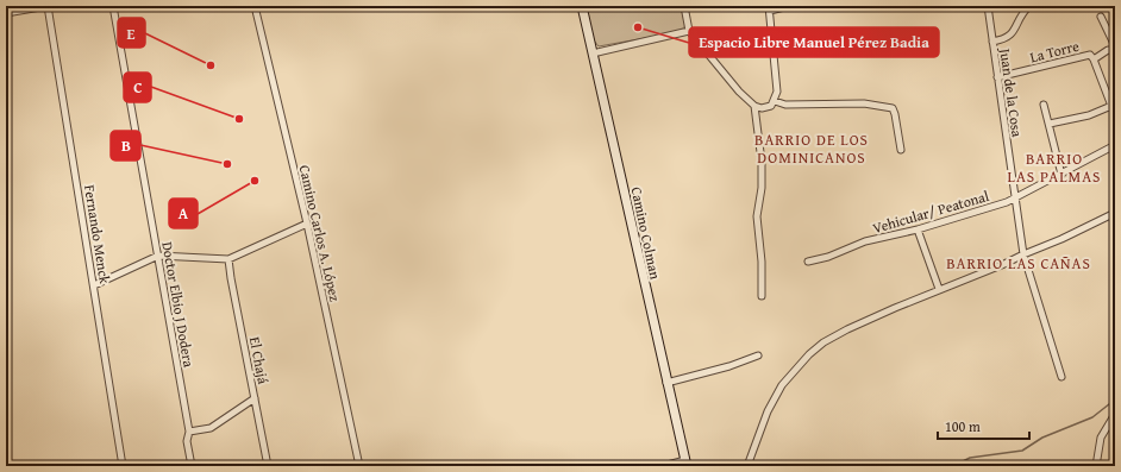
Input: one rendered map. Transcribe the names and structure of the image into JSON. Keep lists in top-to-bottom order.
{
  "streets": {
    "street": [
      "La Torre",
      "Juan de la Cosa",
      "Vehicular/ Peatonal",
      "Camino Carlos A. López",
      "Camino Colman",
      "Fernando Menck",
      "Doctor Elbio J Dodera",
      "El Chajá"
    ]
  },
  "crossings": [
    ["La Torre", "Juan de la Cosa"],
    ["Juan de la Cosa", "Vehicular/ Peatonal"]
  ],
  "districts": ["BARRIO DE LOS DOMINICANOS", "BARRIO LAS PALMAS", "BARRIO LAS CAÑAS"],
  "places": [
    "Espacio Libre Manuel Pérez Badia",
    "E",
    "C",
    "B",
    "A"
  ],
  "scale_bar": "100 m"
}
